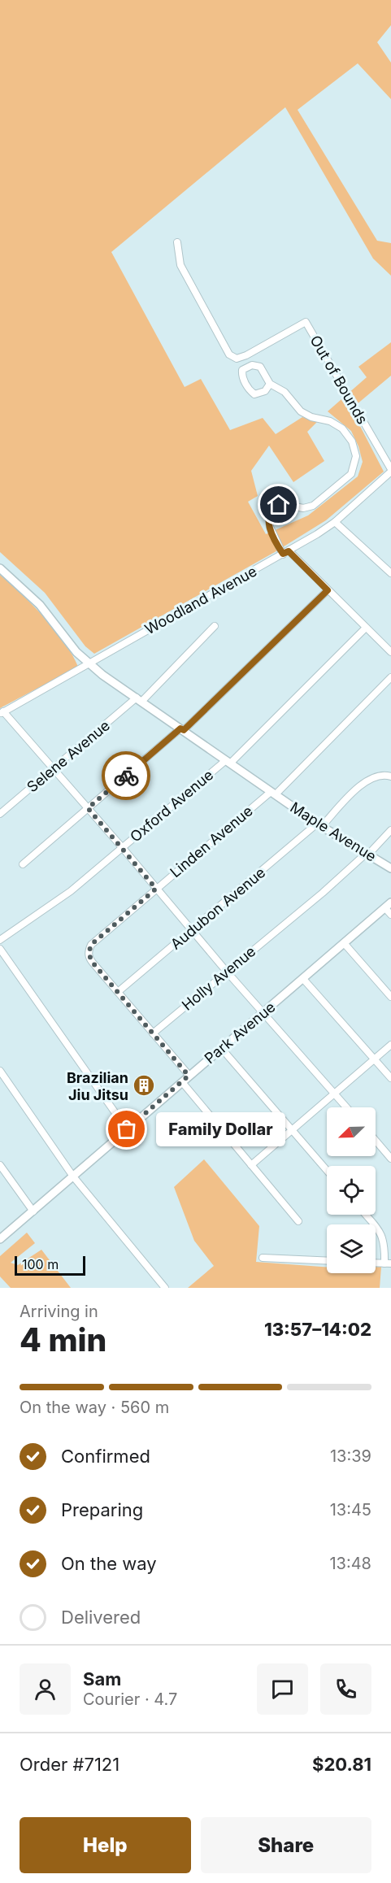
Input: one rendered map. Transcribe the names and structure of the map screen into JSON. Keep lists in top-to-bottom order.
{
  "streets": {
    "main road": ["Maple Avenue", "Park Avenue"],
    "street": [
      "Out of Bounds",
      "Woodland Avenue",
      "Selene Avenue",
      "Oxford Avenue",
      "Linden Avenue",
      "Audubon Avenue",
      "Holly Avenue"
    ]
  },
  "crossings": [
    ["Out of Bounds", "Woodland Avenue"],
    ["Woodland Avenue", "Maple Avenue"],
    ["Selene Avenue", "Maple Avenue"],
    ["Oxford Avenue", "Maple Avenue"],
    ["Maple Avenue", "Linden Avenue"],
    ["Maple Avenue", "Audubon Avenue"],
    ["Maple Avenue", "Holly Avenue"],
    ["Linden Avenue", "Audubon Avenue"]
  ],
  "places": {
    "building": ["Brazilian Jiu Jitsu"],
    "other": ["Family Dollar"]
  },
  "scale_bar": "100 m",
  "north": "bottom left",
  "page": {
    "bubble": "Family Dollar",
    "scale": "100 m",
    "heading": ["4 min", "Arriving in", "13:57–14:02"],
    "panel": [
      "Sam",
      "Courier · 4.7",
      "Order #7121",
      "$20.81"
    ],
    "bar": "On the way · 560 m",
    "list": [
      ["Confirmed", "13:39"],
      ["Preparing", "13:45"],
      ["On the way", "13:48"],
      "Delivered"
    ],
    "buttons": ["Help", "Share"]
  }
}
